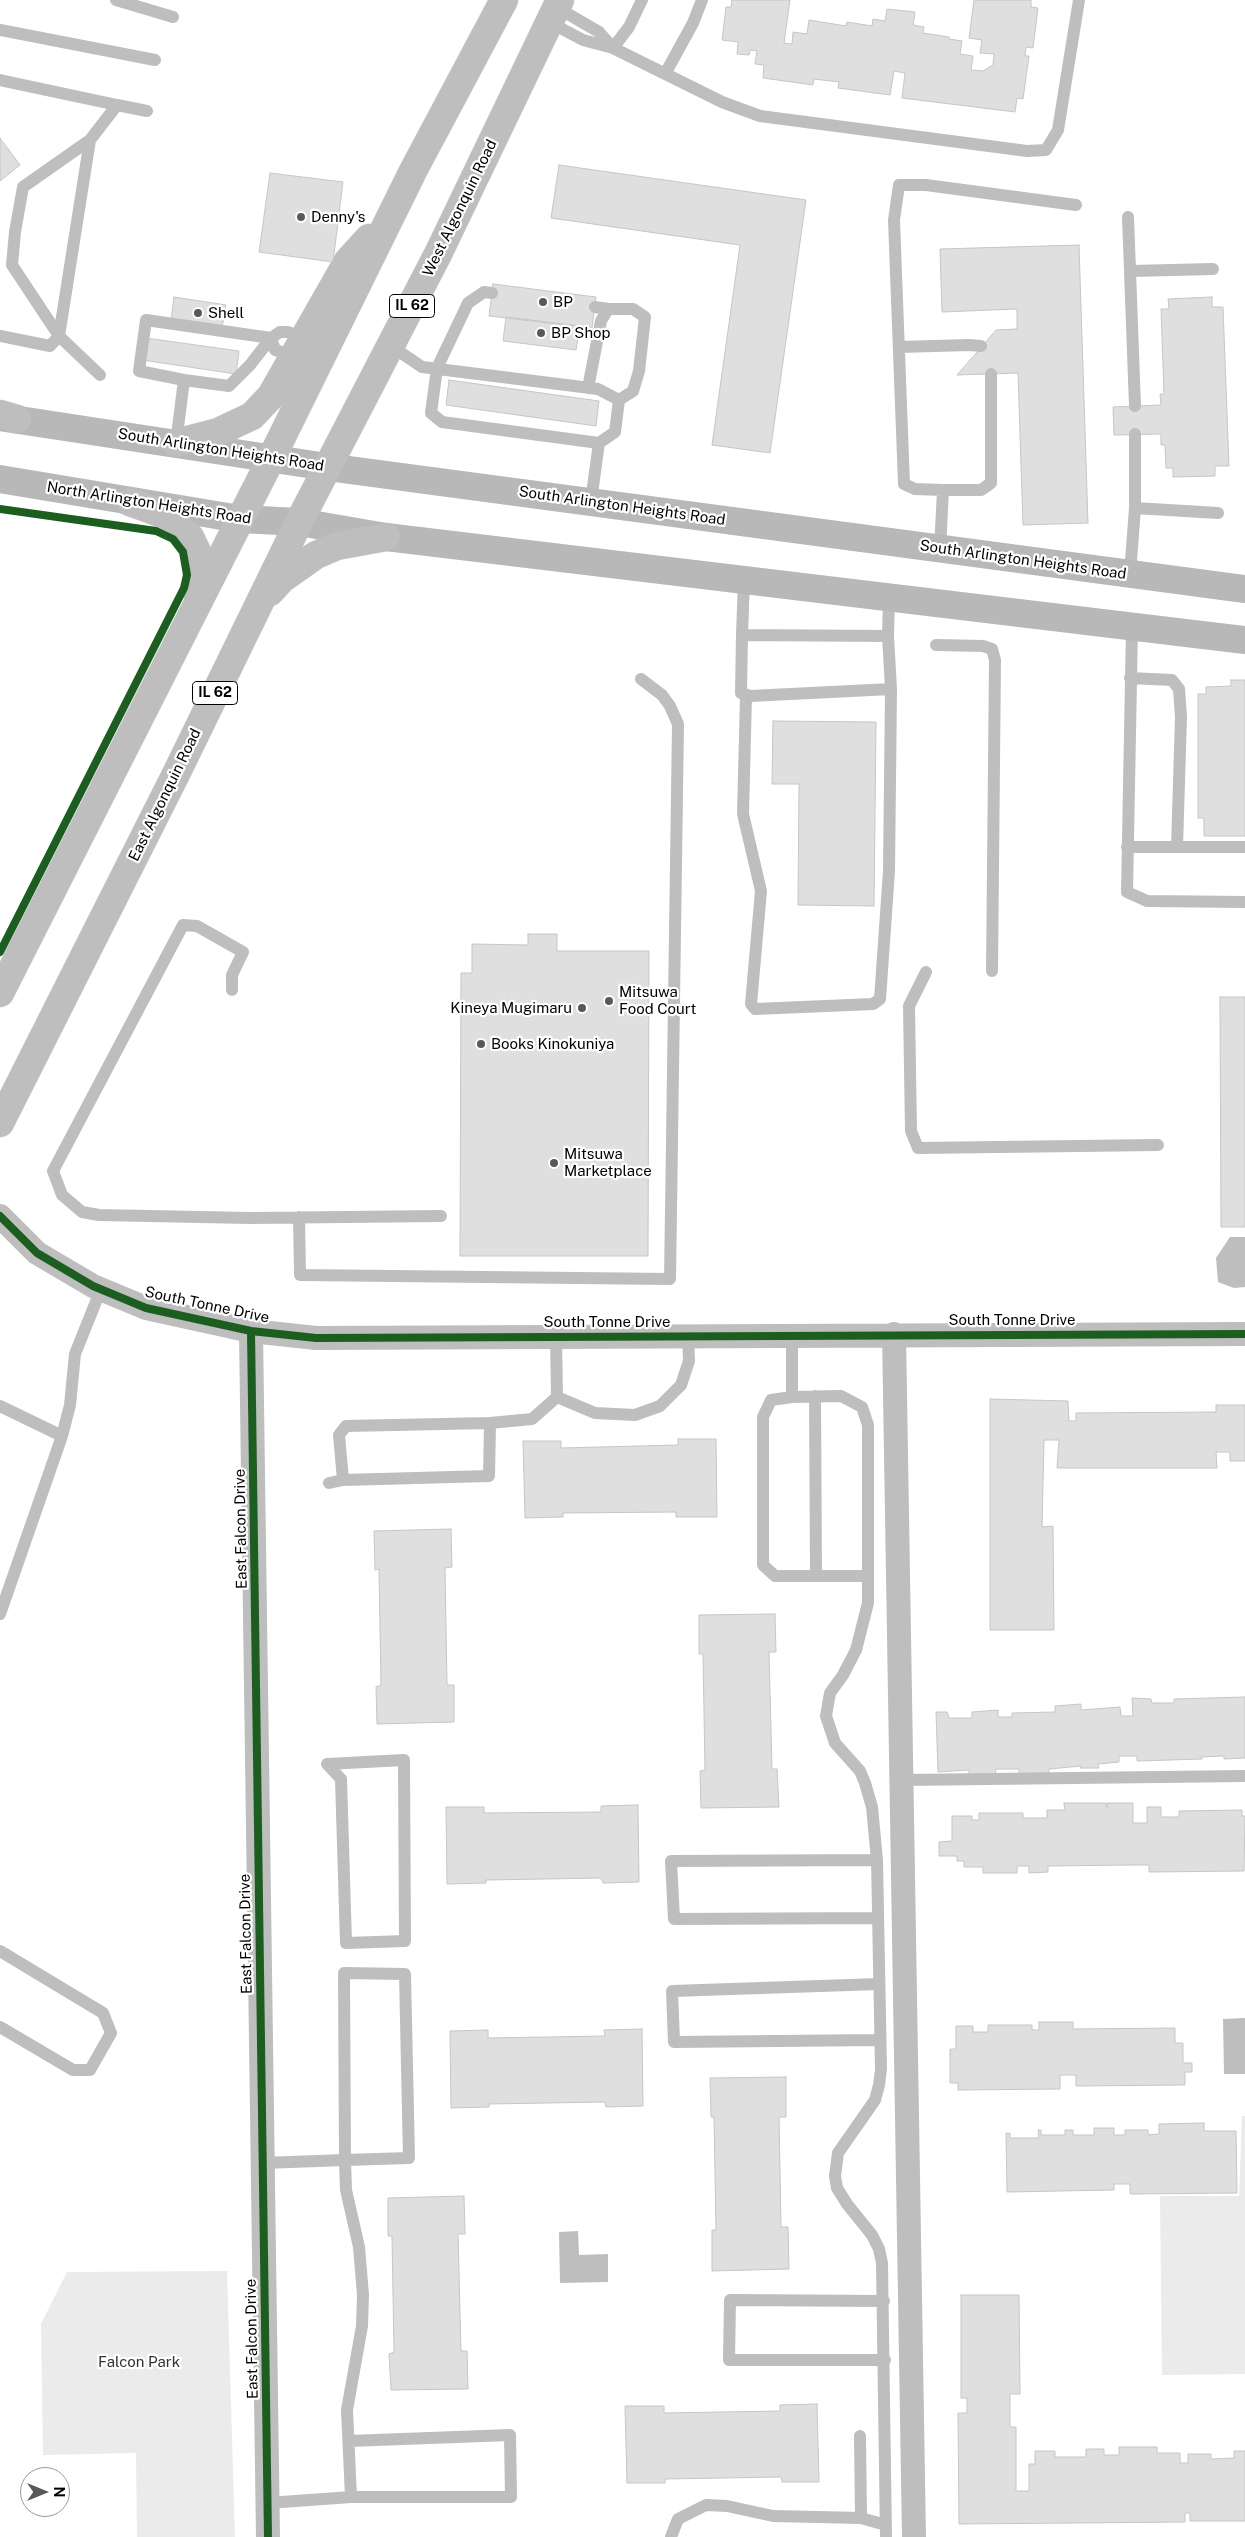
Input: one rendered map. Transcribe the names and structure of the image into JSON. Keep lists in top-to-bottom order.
{
  "streets": {
    "main road": [
      "West Algonquin Road",
      "IL 62",
      "South Arlington Heights Road",
      "North Arlington Heights Road",
      "East Algonquin Road"
    ],
    "street": ["South Tonne Drive", "East Falcon Drive"]
  },
  "crossings": [
    ["West Algonquin Road", "South Arlington Heights Road"],
    ["West Algonquin Road", "East Algonquin Road"],
    ["South Arlington Heights Road", "East Algonquin Road"],
    ["North Arlington Heights Road", "East Algonquin Road"],
    ["South Tonne Drive", "East Falcon Drive"]
  ],
  "parks": ["Falcon Park"],
  "places": [
    "Denny's",
    "BP",
    "Shell",
    "BP Shop",
    "Mitsuwa Food Court",
    "Kineya Mugimaru",
    "Books Kinokuniya",
    "Mitsuwa Marketplace"
  ],
  "north": "right"
}
